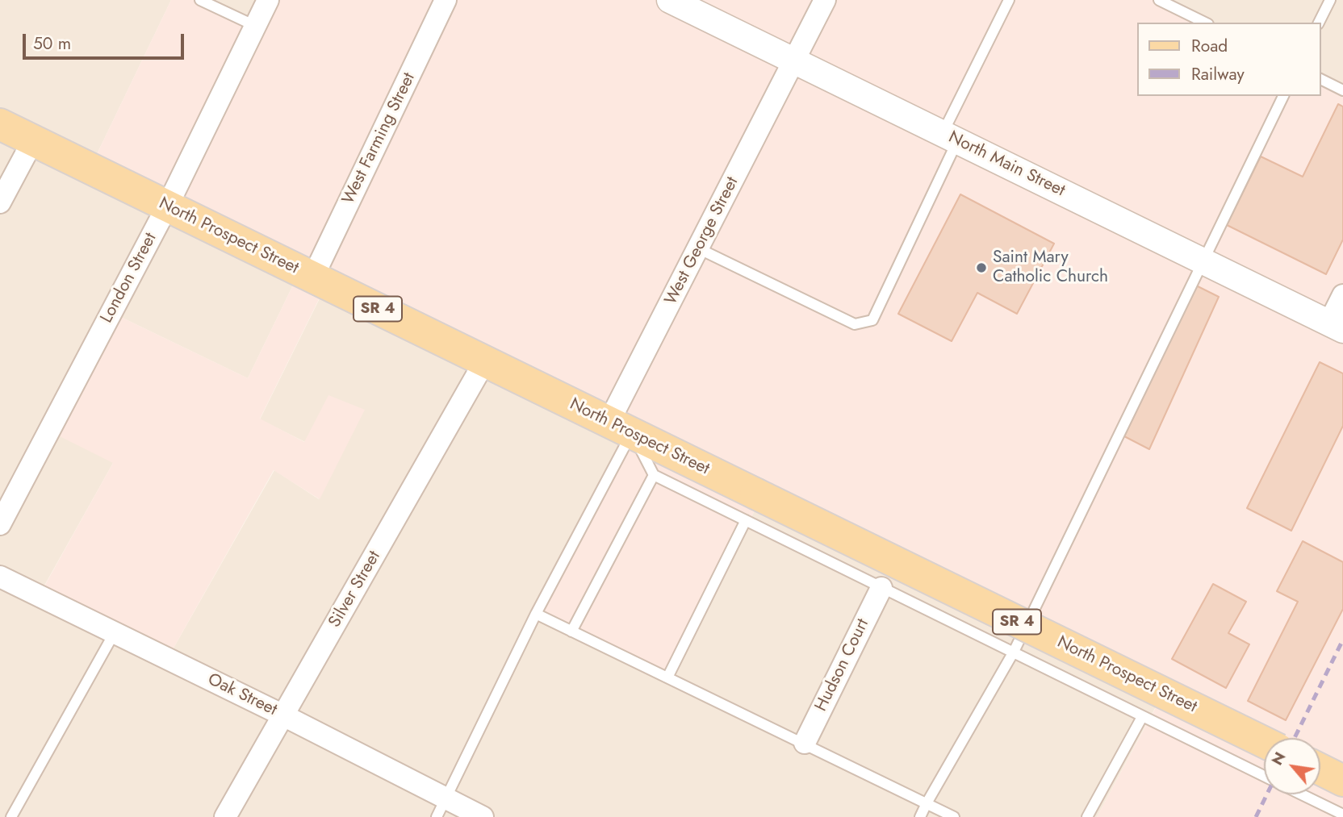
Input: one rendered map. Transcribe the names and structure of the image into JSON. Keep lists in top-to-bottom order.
{
  "streets": {
    "main road": ["North Prospect Street", "SR 4"],
    "street": [
      "West Farming Street",
      "North Main Street",
      "West George Street",
      "London Street",
      "Silver Street",
      "Hudson Court",
      "Oak Street"
    ]
  },
  "crossings": [
    ["West Farming Street", "North Prospect Street"],
    ["North Main Street", "West George Street"],
    ["North Prospect Street", "West George Street"],
    ["North Prospect Street", "London Street"],
    ["North Prospect Street", "Silver Street"],
    ["Silver Street", "Oak Street"]
  ],
  "places": ["Saint Mary Catholic Church"],
  "legend": ["Road", "Railway"],
  "scale_bar": "50 m",
  "north": "top left"
}
